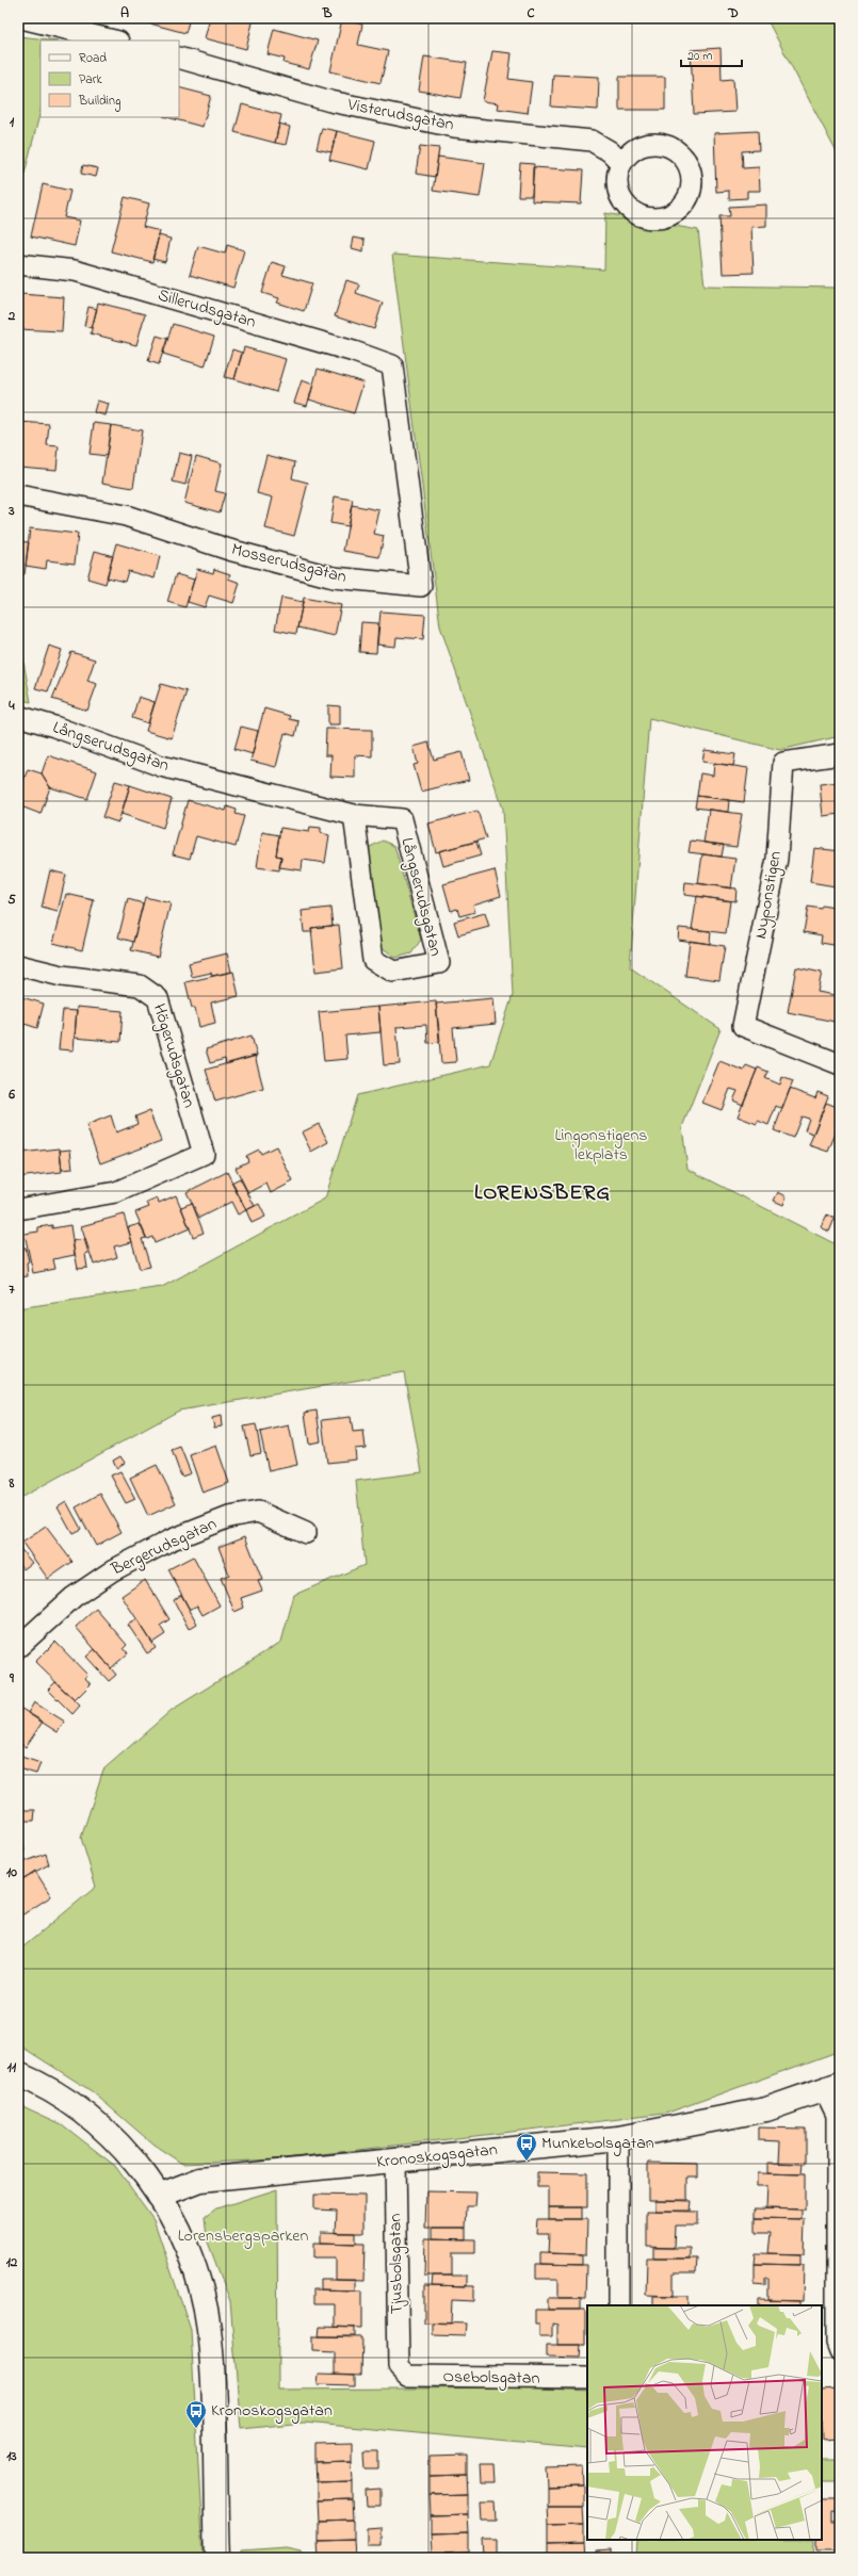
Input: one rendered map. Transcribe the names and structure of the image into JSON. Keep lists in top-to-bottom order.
{
  "streets": {
    "street": [
      "Visterudsgatan",
      "Sillerudsgatan",
      "Mosserudsgatan",
      "Långserudsgatan",
      "Nyponstigen",
      "Högerudsgatan",
      "Bergerudsgatan",
      "Kronoskogsgatan",
      "Tjusbolsgatan",
      "Osebolsgatan"
    ]
  },
  "crossings": [
    ["Sillerudsgatan", "Mosserudsgatan"],
    ["Kronoskogsgatan", "Tjusbolsgatan"],
    ["Tjusbolsgatan", "Osebolsgatan"]
  ],
  "districts": ["LORENSBERG"],
  "parks": ["Lingonstigens lekplats", "Lorensbergsparken"],
  "places": {
    "bus stop": ["Munkebolsgatan", "Kronoskogsgatan"]
  },
  "legend": ["Road", "Park", "Building"],
  "scale_bar": "20 m",
  "grid": {
    "columns": [
      "A",
      "B",
      "C",
      "D"
    ],
    "rows": [
      "1",
      "2",
      "3",
      "4",
      "5",
      "6",
      "7",
      "8",
      "9",
      "10",
      "11",
      "12",
      "13"
    ]
  }
}
